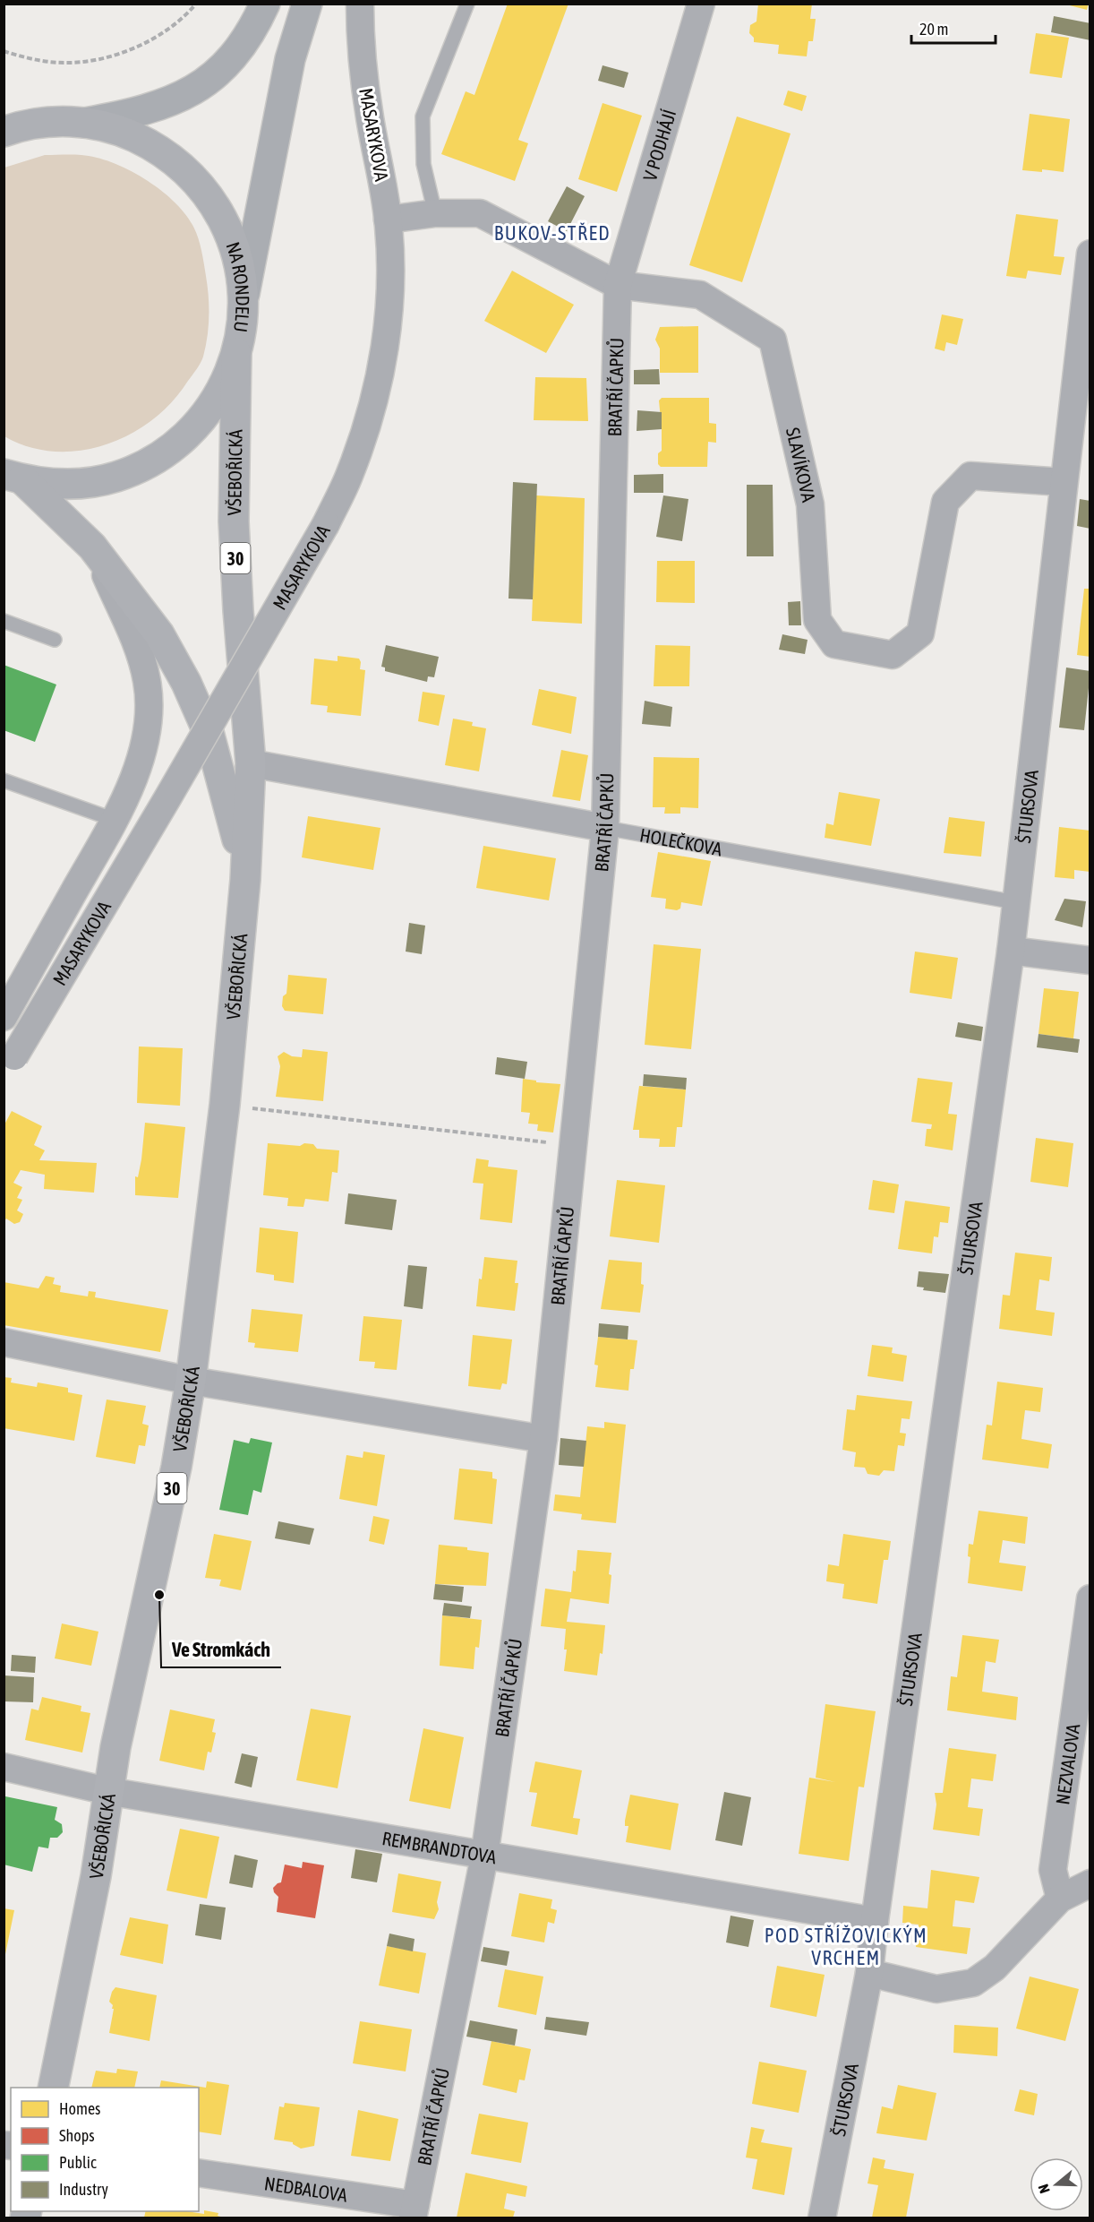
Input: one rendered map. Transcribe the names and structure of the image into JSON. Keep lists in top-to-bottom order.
{
  "streets": {
    "main road": ["NA RONDELU", "VŠEBOŘICKÁ", "30"],
    "street": [
      "MASARYKOVA",
      "V PODHÁJÍ",
      "BRATŘÍ ČAPKŮ",
      "SLAVÍKOVA",
      "ŠTURSOVA",
      "HOLEČKOVA",
      "NEZVALOVA",
      "REMBRANDTOVA",
      "NEDBALOVA"
    ]
  },
  "crossings": [
    ["MASARYKOVA", "SLAVÍKOVA"],
    ["MASARYKOVA", "VŠEBOŘICKÁ"],
    ["V PODHÁJÍ", "BRATŘÍ ČAPKŮ"],
    ["V PODHÁJÍ", "SLAVÍKOVA"],
    ["NA RONDELU", "VŠEBOŘICKÁ"],
    ["NA RONDELU", "30"],
    ["BRATŘÍ ČAPKŮ", "SLAVÍKOVA"],
    ["BRATŘÍ ČAPKŮ", "HOLEČKOVA"],
    ["BRATŘÍ ČAPKŮ", "REMBRANDTOVA"],
    ["BRATŘÍ ČAPKŮ", "NEDBALOVA"],
    ["SLAVÍKOVA", "ŠTURSOVA"],
    ["VŠEBOŘICKÁ", "HOLEČKOVA"],
    ["VŠEBOŘICKÁ", "REMBRANDTOVA"],
    ["ŠTURSOVA", "HOLEČKOVA"],
    ["ŠTURSOVA", "REMBRANDTOVA"]
  ],
  "districts": ["BUKOV-STŘED", "POD STŘÍŽOVICKÝM VRCHEM"],
  "places": ["Ve Stromkách"],
  "legend": [
    "Homes",
    "Shops",
    "Public",
    "Industry"
  ],
  "scale_bar": "20 m",
  "north": "left"
}
